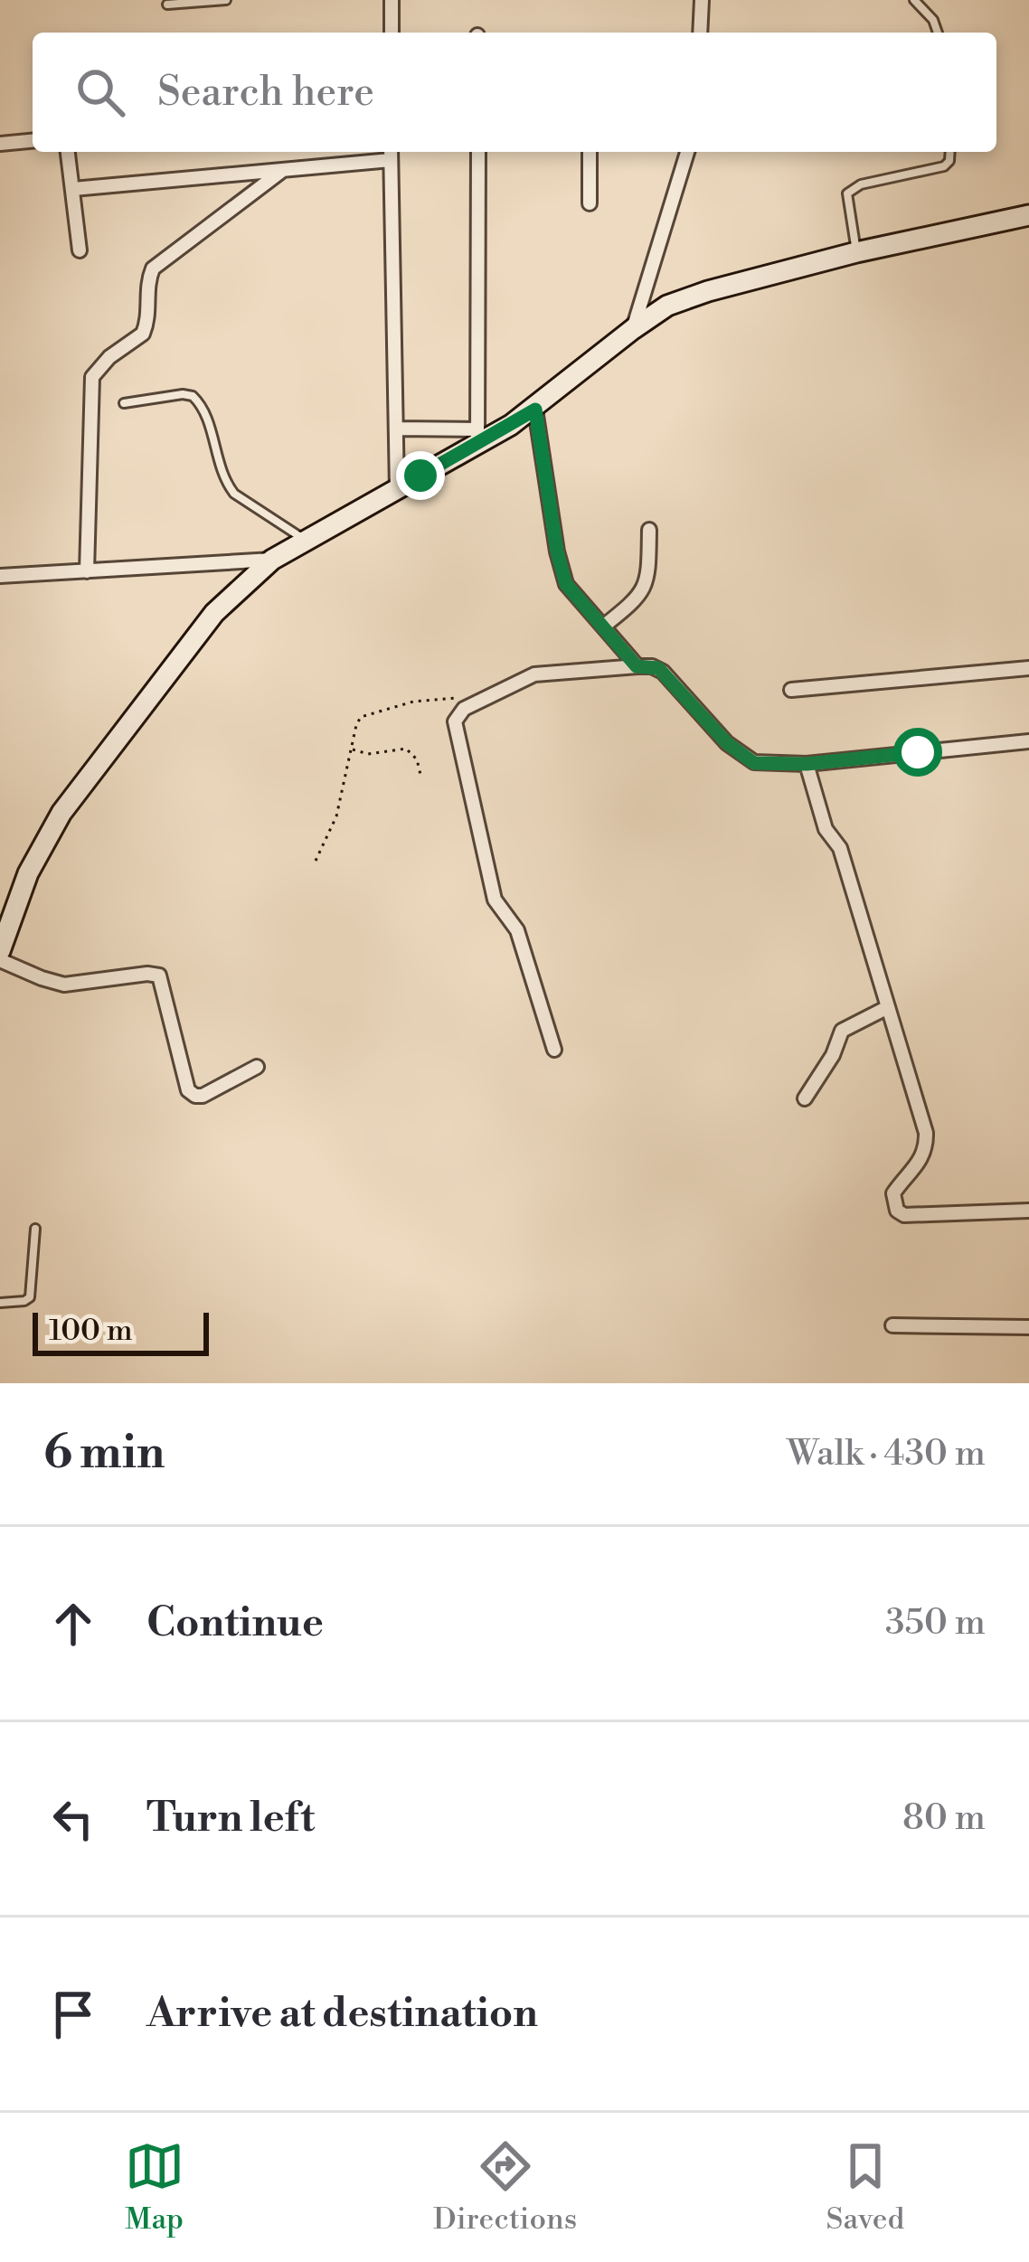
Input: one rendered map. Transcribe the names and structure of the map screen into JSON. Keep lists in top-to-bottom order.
{
  "scale_bar": "100 m",
  "page": {
    "search": "Search here",
    "scale": "100 m",
    "heading": ["6 min", "Walk · 430 m"],
    "list": [
      ["Continue", "350 m"],
      ["Turn left", "80 m"],
      "Arrive at destination"
    ],
    "nav": ["Map", "Directions", "Saved"]
  }
}
